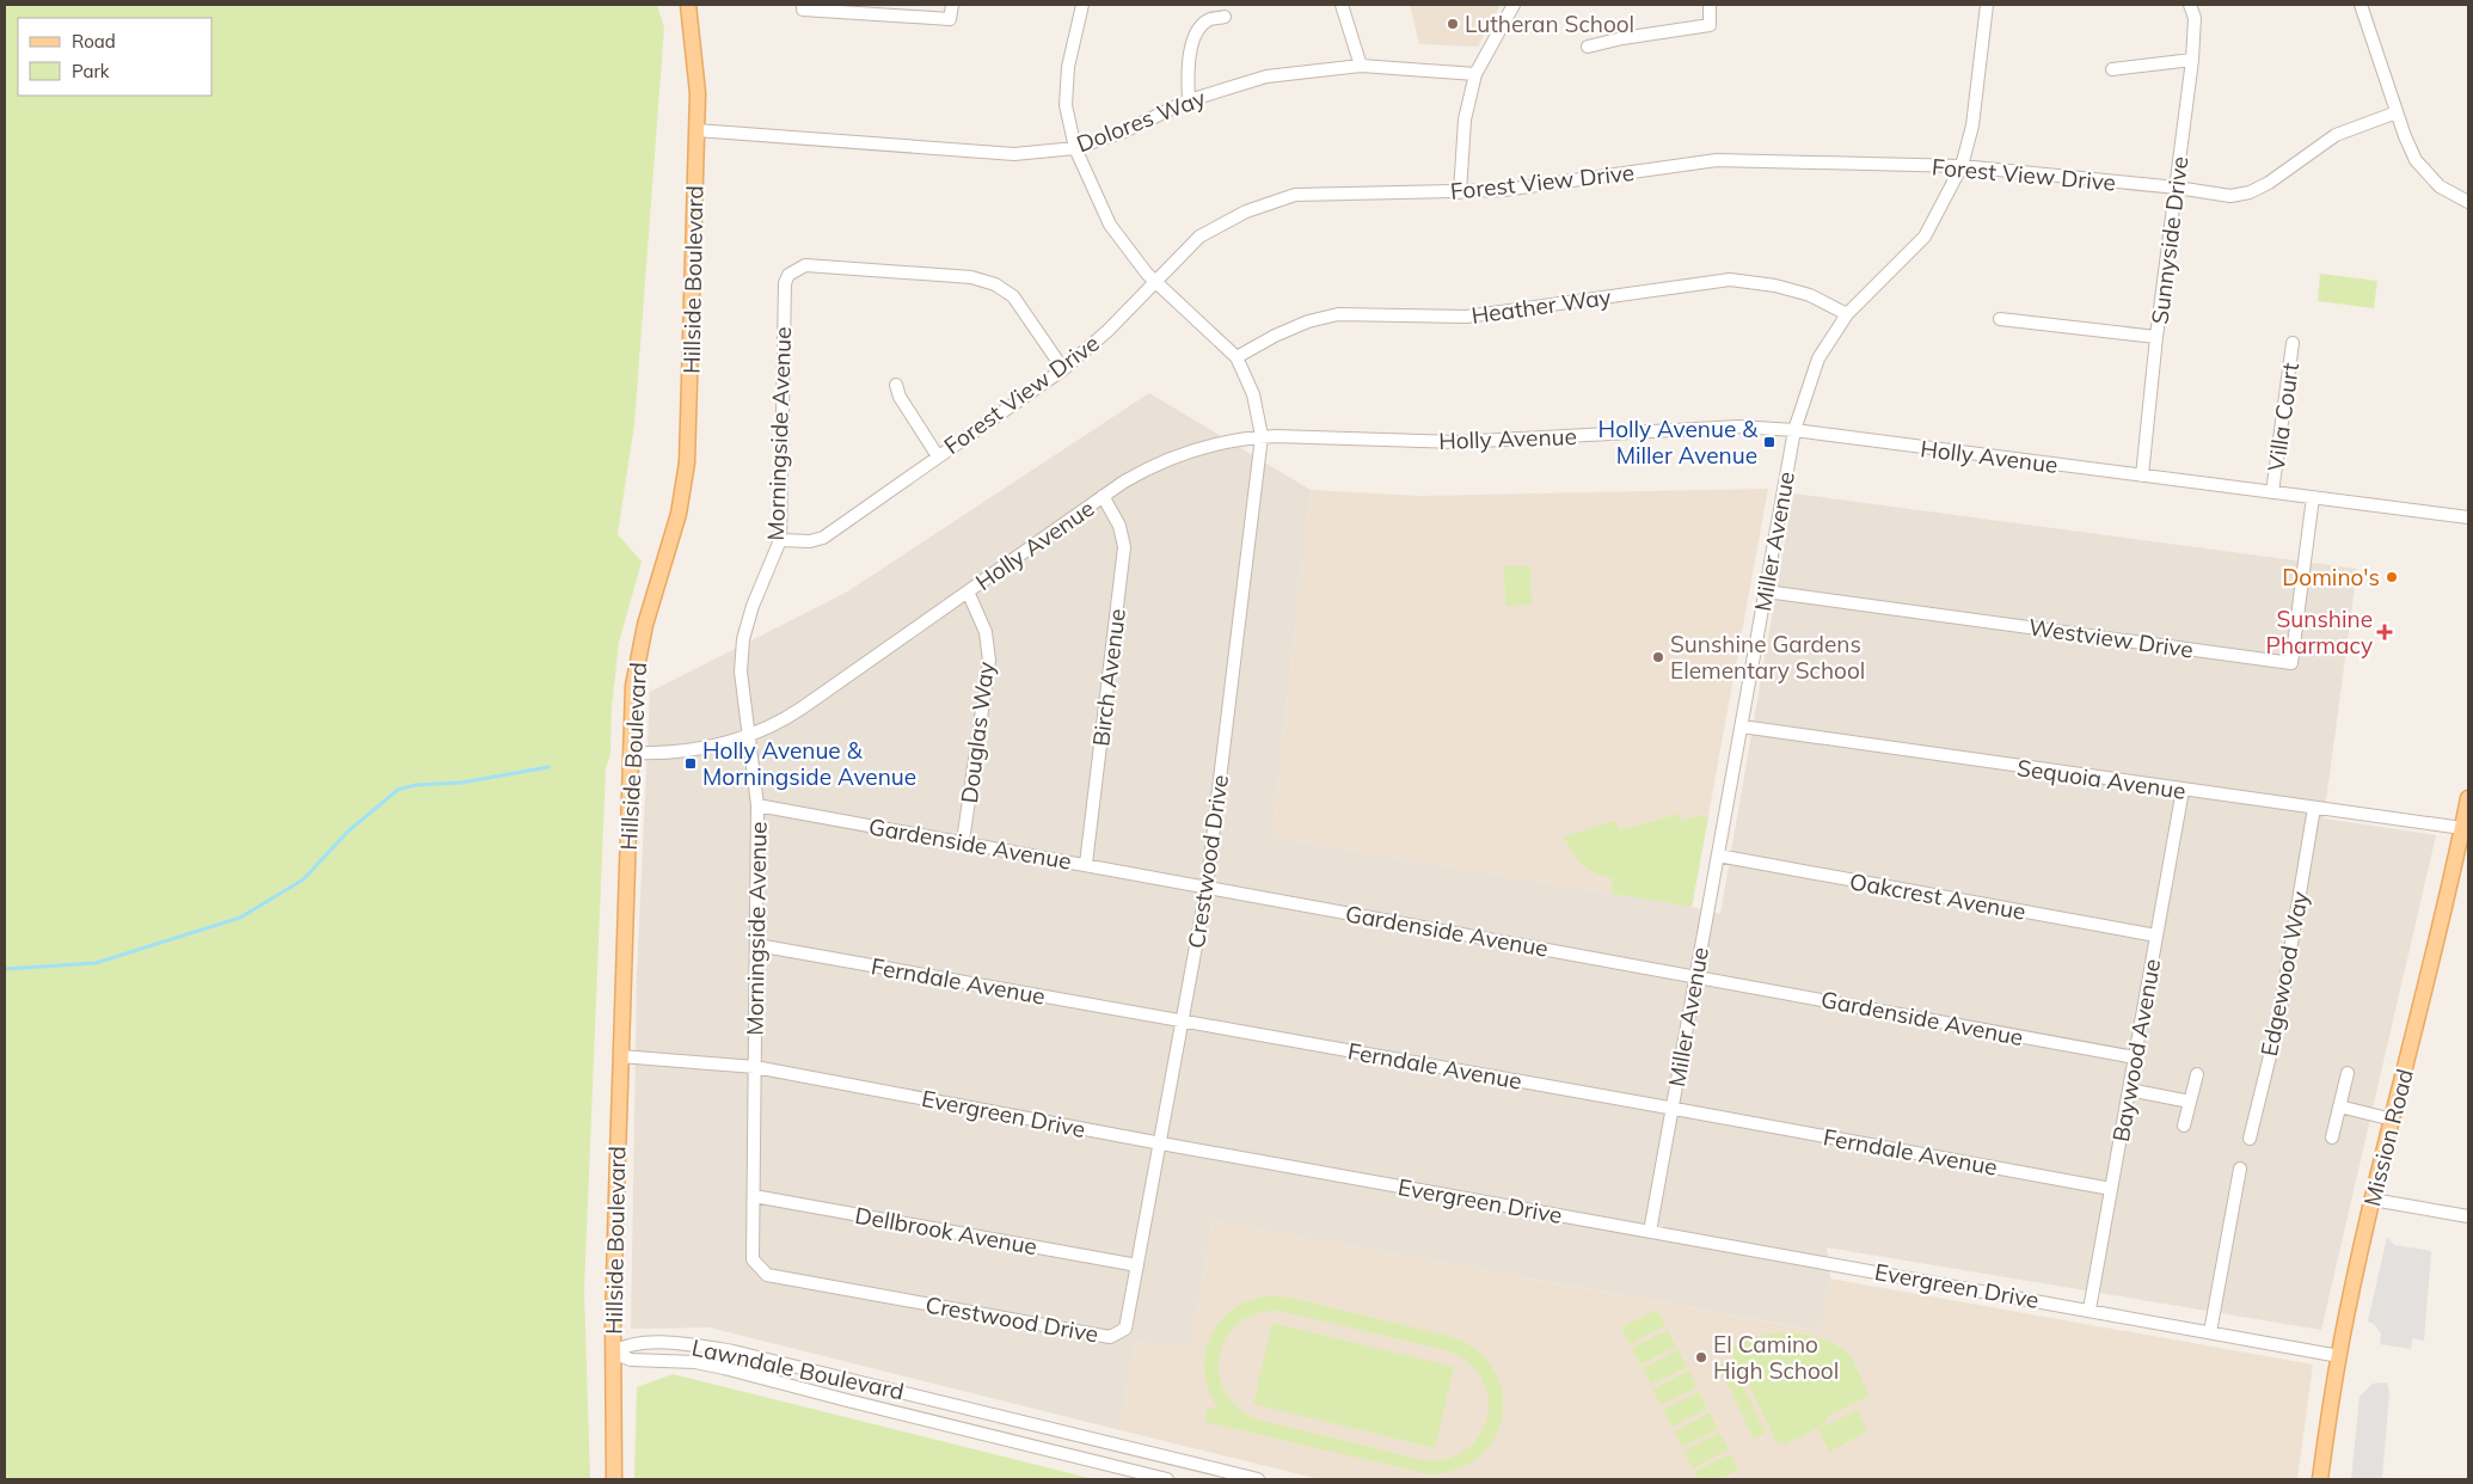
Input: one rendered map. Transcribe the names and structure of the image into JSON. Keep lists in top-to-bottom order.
{
  "streets": {
    "main road": ["Hillside Boulevard", "Mission Road"],
    "street": [
      "Dolores Way",
      "Forest View Drive",
      "Sunnyside Drive",
      "Heather Way",
      "Villa Court",
      "Morningside Avenue",
      "Holly Avenue",
      "Miller Avenue",
      "Westview Drive",
      "Birch Avenue",
      "Douglas Way",
      "Sequoia Avenue",
      "Gardenside Avenue",
      "Crestwood Drive",
      "Oakcrest Avenue",
      "Edgewood Way",
      "Ferndale Avenue",
      "Baywood Avenue",
      "Evergreen Drive",
      "Dellbrook Avenue",
      "Lawndale Boulevard"
    ]
  },
  "crossings": [
    ["Dolores Way", "Hillside Boulevard"],
    ["Dolores Way", "Crestwood Drive"],
    ["Forest View Drive", "Sunnyside Drive"],
    ["Forest View Drive", "Morningside Avenue"],
    ["Forest View Drive", "Miller Avenue"],
    ["Forest View Drive", "Crestwood Drive"],
    ["Sunnyside Drive", "Holly Avenue"],
    ["Hillside Boulevard", "Holly Avenue"],
    ["Hillside Boulevard", "Evergreen Drive"],
    ["Hillside Boulevard", "Lawndale Boulevard"],
    ["Heather Way", "Miller Avenue"],
    ["Heather Way", "Crestwood Drive"],
    ["Villa Court", "Holly Avenue"],
    ["Morningside Avenue", "Holly Avenue"],
    ["Morningside Avenue", "Gardenside Avenue"],
    ["Morningside Avenue", "Crestwood Drive"],
    ["Morningside Avenue", "Ferndale Avenue"],
    ["Morningside Avenue", "Evergreen Drive"],
    ["Morningside Avenue", "Dellbrook Avenue"],
    ["Holly Avenue", "Miller Avenue"],
    ["Holly Avenue", "Westview Drive"],
    ["Holly Avenue", "Birch Avenue"],
    ["Holly Avenue", "Douglas Way"],
    ["Holly Avenue", "Crestwood Drive"],
    ["Miller Avenue", "Westview Drive"],
    ["Miller Avenue", "Sequoia Avenue"],
    ["Miller Avenue", "Gardenside Avenue"],
    ["Miller Avenue", "Oakcrest Avenue"],
    ["Miller Avenue", "Ferndale Avenue"],
    ["Miller Avenue", "Evergreen Drive"],
    ["Birch Avenue", "Gardenside Avenue"],
    ["Douglas Way", "Gardenside Avenue"],
    ["Sequoia Avenue", "Edgewood Way"],
    ["Sequoia Avenue", "Baywood Avenue"],
    ["Sequoia Avenue", "Mission Road"],
    ["Gardenside Avenue", "Crestwood Drive"],
    ["Gardenside Avenue", "Baywood Avenue"],
    ["Crestwood Drive", "Ferndale Avenue"],
    ["Crestwood Drive", "Evergreen Drive"],
    ["Crestwood Drive", "Dellbrook Avenue"],
    ["Oakcrest Avenue", "Baywood Avenue"],
    ["Ferndale Avenue", "Baywood Avenue"],
    ["Baywood Avenue", "Evergreen Drive"],
    ["Evergreen Drive", "Mission Road"]
  ],
  "places": {
    "other": [
      "Lutheran School",
      "Domino's",
      "Sunshine Gardens Elementary School",
      "El Camino High School"
    ],
    "transit": ["Holly Avenue & Miller Avenue", "Holly Avenue & Morningside Avenue"],
    "health": ["Sunshine Pharmacy"]
  },
  "legend": ["Road", "Park"]
}
